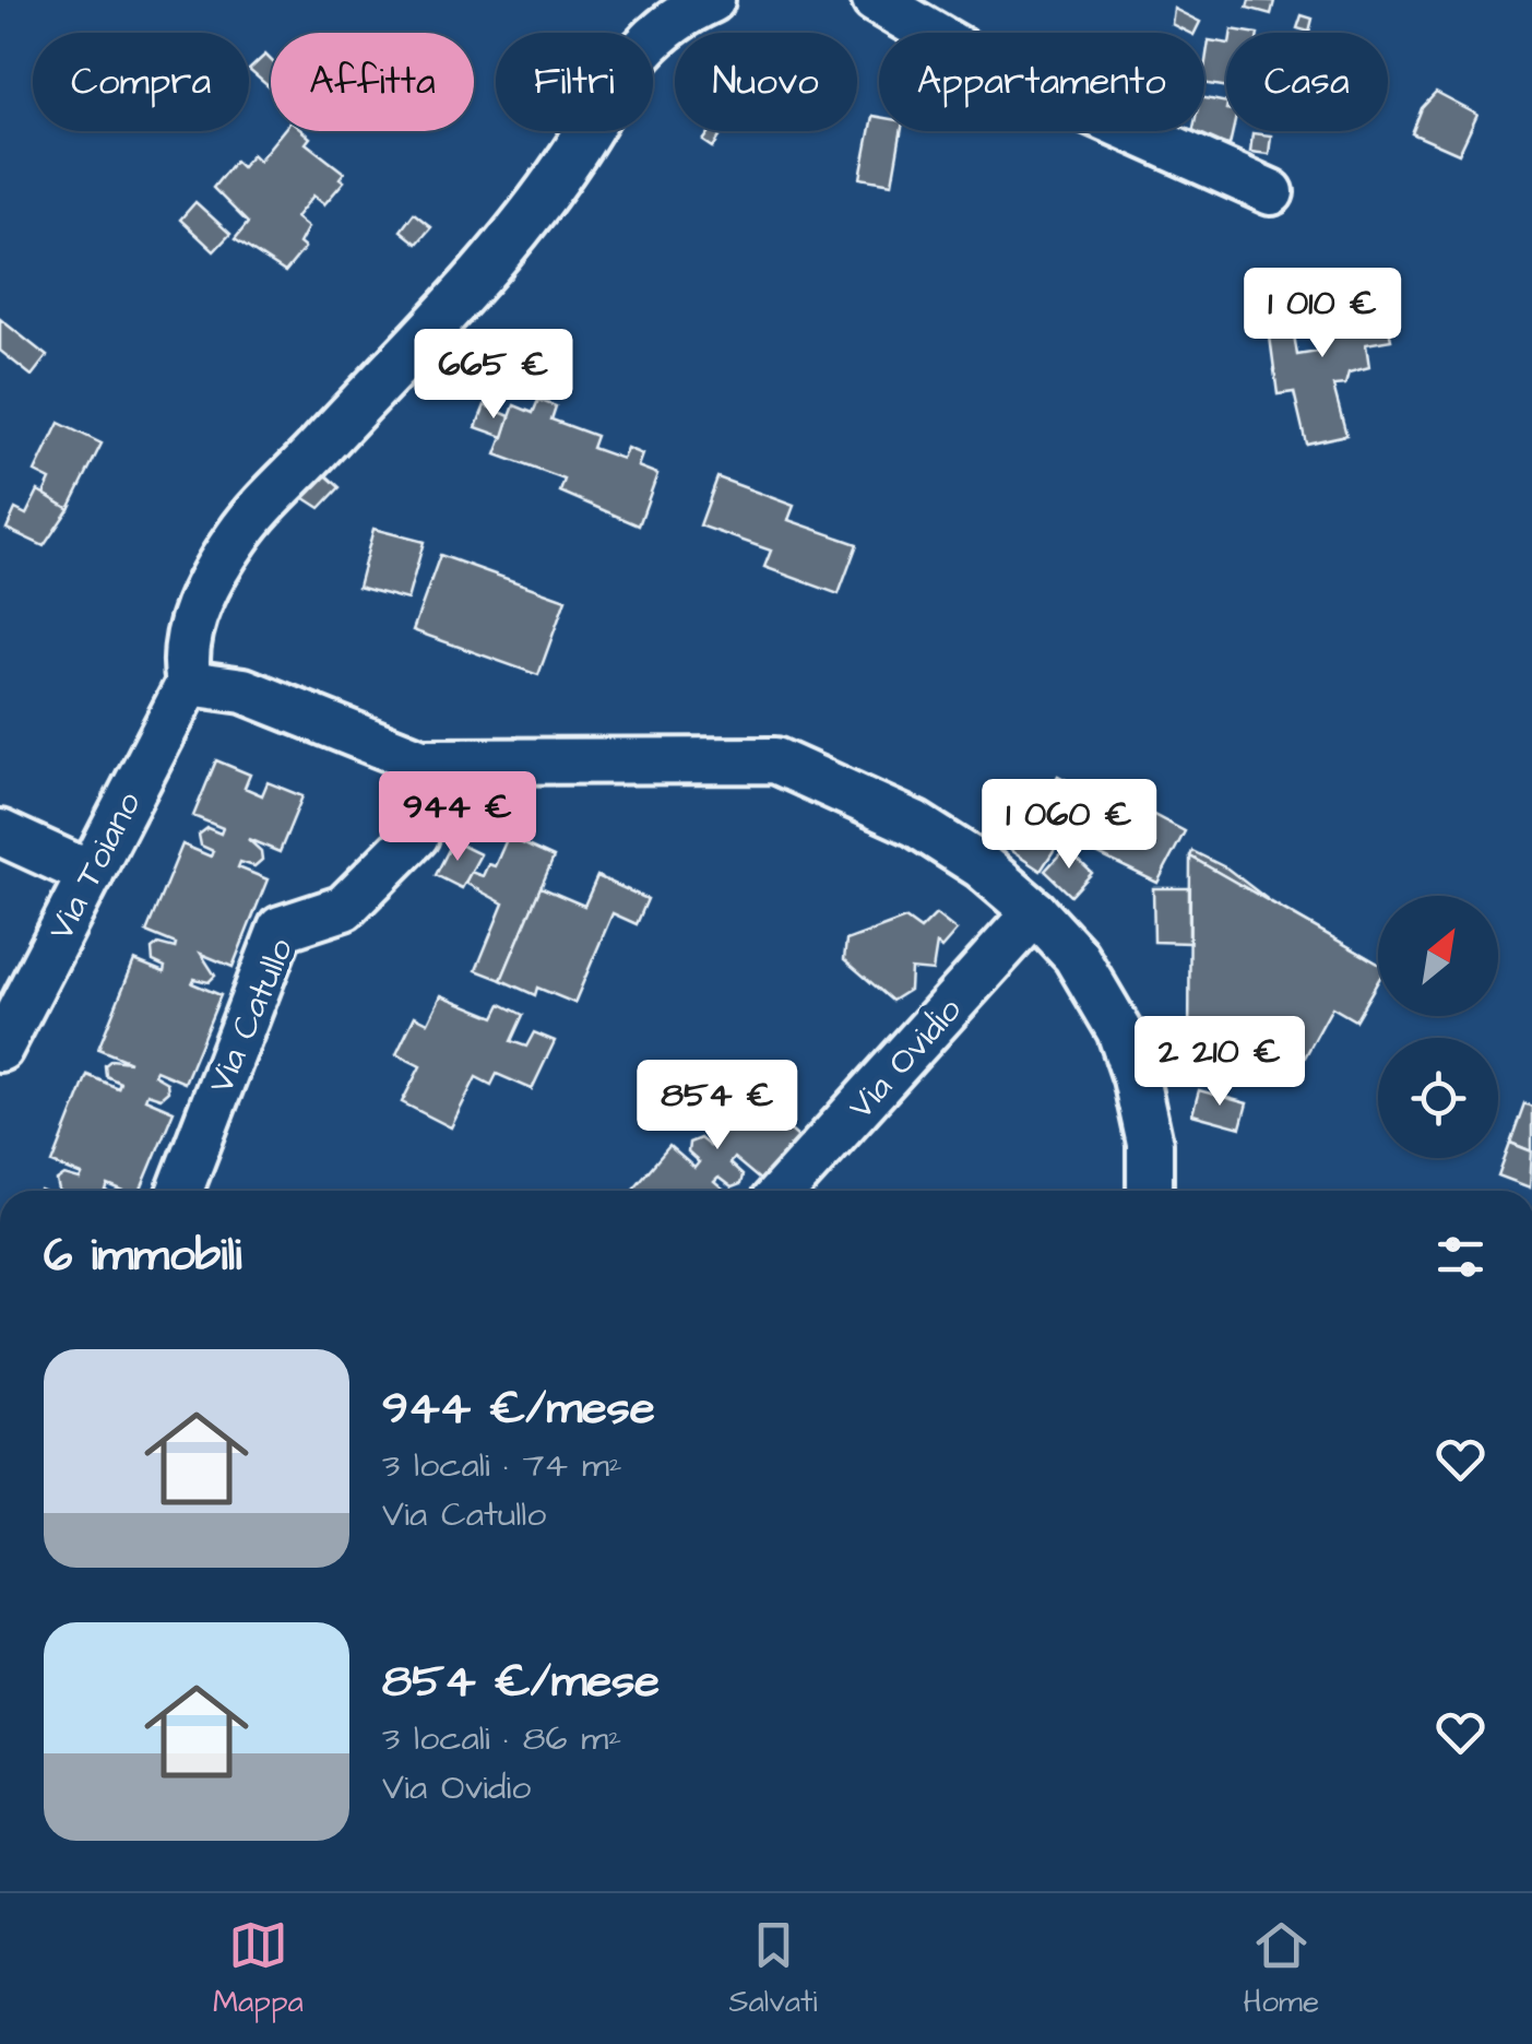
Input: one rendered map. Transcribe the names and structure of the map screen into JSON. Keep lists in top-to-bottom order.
{
  "streets": {
    "street": ["Via Toiano", "Via Catullo", "Via Ovidio"]
  },
  "north": "top right",
  "page": {
    "chip": [
      "Compra",
      "Affitta",
      "Filtri",
      "Nuovo",
      "Appartamento",
      "Casa"
    ],
    "price": [
      "1 010 €",
      "665 €",
      "944 €",
      "1 060 €",
      "2 210 €",
      "854 €"
    ],
    "heading": "6 immobili",
    "list": [
      {
        "name": "944 €/mese",
        "note": "3 locali · 74 m² · Via Catullo"
      },
      {
        "name": "854 €/mese",
        "note": "3 locali · 86 m² · Via Ovidio"
      }
    ],
    "tabs": ["Mappa", "Salvati", "Home"]
  }
}
